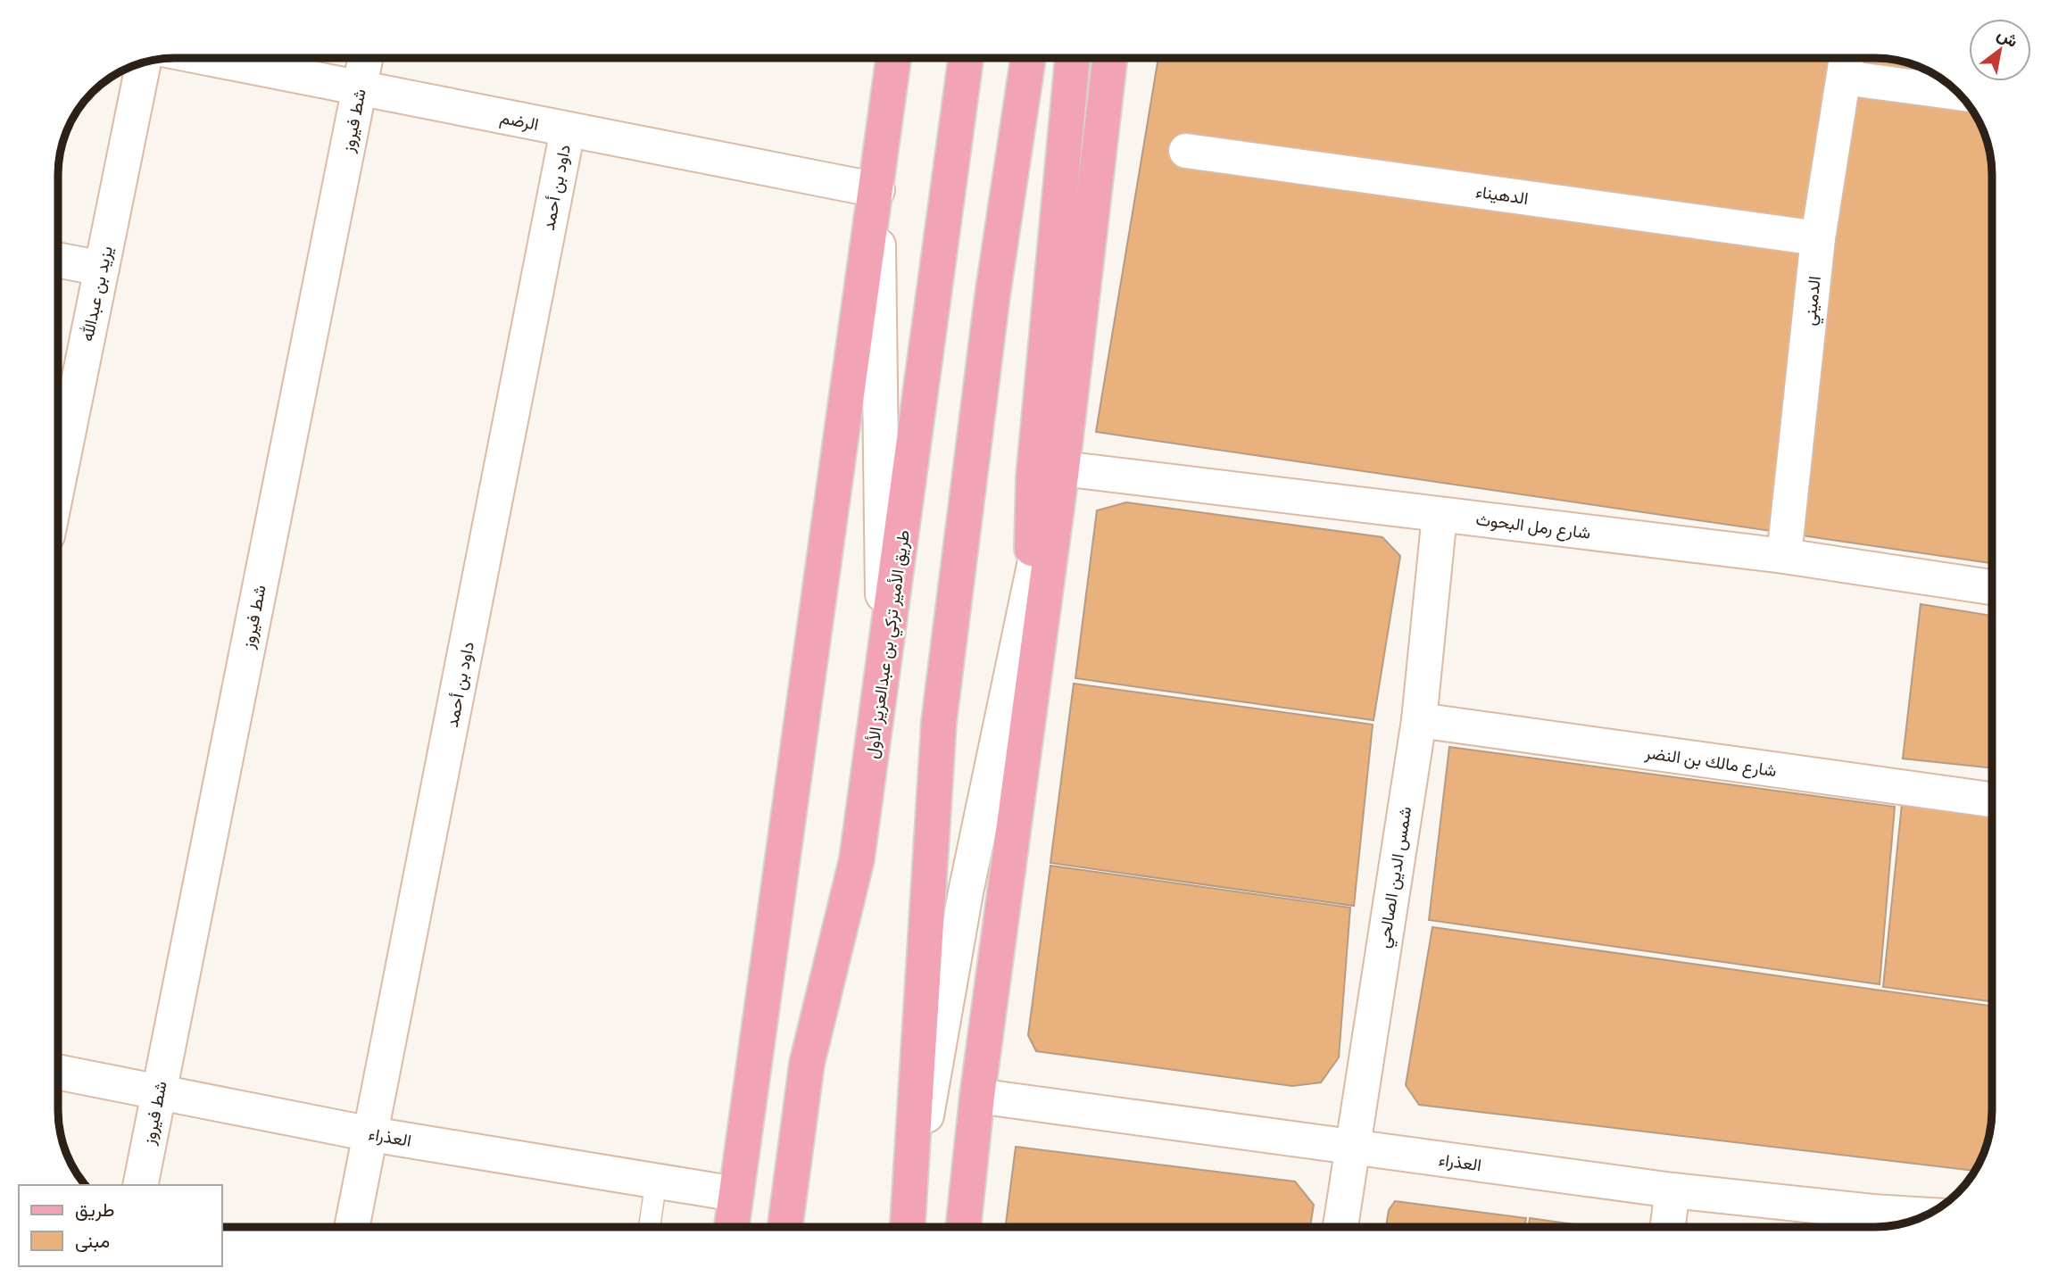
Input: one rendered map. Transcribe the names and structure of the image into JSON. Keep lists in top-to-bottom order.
{
  "streets": {
    "main road": ["طريق الأمير تركي بن عبدالعزيز الأول"],
    "street": [
      "شط فيروز",
      "الرضم",
      "داود بن أحمد",
      "الدهيناء",
      "يزيد بن عبدالله",
      "الدميني",
      "شارع رمل البحوث",
      "شارع مالك بن النضر",
      "شمس الدين الصالحي",
      "العذراء"
    ]
  },
  "crossings": [
    ["شط فيروز", "الرضم"],
    ["شط فيروز", "العذراء"],
    ["الرضم", "داود بن أحمد"],
    ["داود بن أحمد", "العذراء"],
    ["الدهيناء", "الدميني"],
    ["الدميني", "شارع رمل البحوث"],
    ["شارع رمل البحوث", "شمس الدين الصالحي"],
    ["شارع مالك بن النضر", "شمس الدين الصالحي"],
    ["شمس الدين الصالحي", "العذراء"]
  ],
  "legend": ["طريق", "مبنى"],
  "north": "top right"
}
